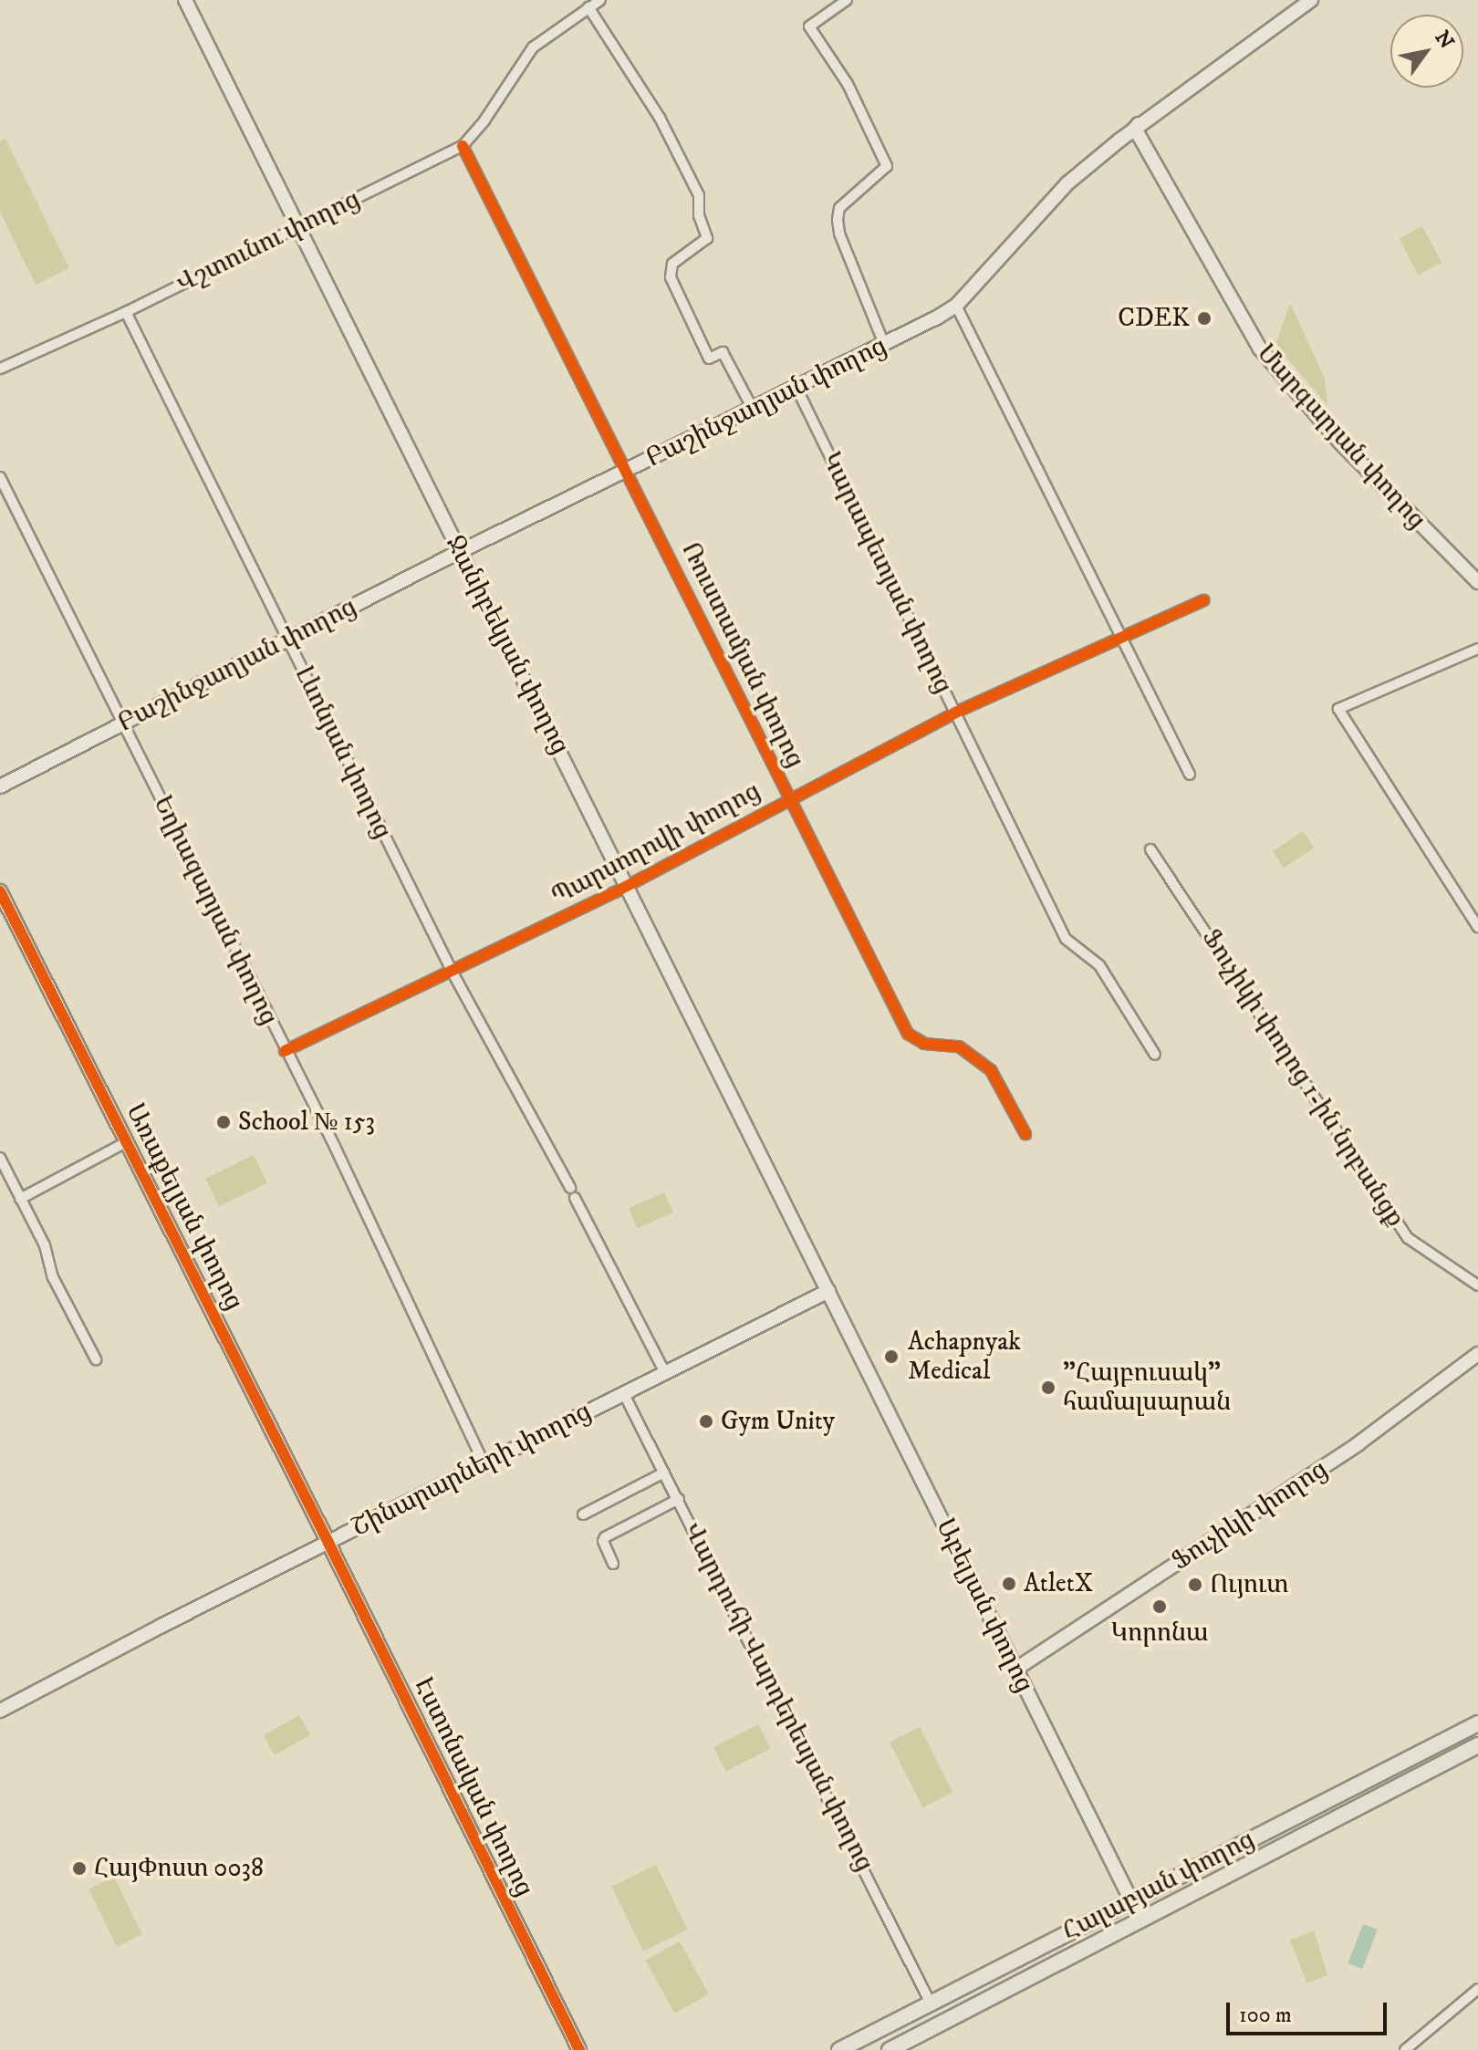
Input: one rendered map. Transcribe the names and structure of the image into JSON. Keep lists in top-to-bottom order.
{
  "streets": {
    "main road": [
      "Բաշինջաղյան փողոց",
      "Մարգարյան փողոց",
      "Ջանիբեկյան փողոց",
      "Առաքելյան փողոց",
      "Շինարարների փողոց",
      "Ֆուչիկի փողոց",
      "Աբելյան փողոց",
      "Էստոնական փողոց",
      "Հալաբյան փողոց"
    ],
    "street": [
      "Վշտունու փողոց",
      "Կարապետյան փողոց",
      "Ռուստամյան փողոց",
      "Լևոնյան փողոց",
      "Պարսողովի փողոց",
      "Եղիազարյան փողոց",
      "Ֆուչիկի փողոց 1-ին նրբանցք",
      "Վարդուհի Վարդերեսյան փողոց"
    ]
  },
  "crossings": [
    ["Վշտունու փողոց", "Ջանիբեկյան փողոց"],
    ["Վշտունու փողոց", "Ռուստամյան փողոց"],
    ["Վշտունու փողոց", "Լևոնյան փողոց"],
    ["Բաշինջաղյան փողոց", "Մարգարյան փողոց"],
    ["Բաշինջաղյան փողոց", "Կարապետյան փողոց"],
    ["Բաշինջաղյան փողոց", "Ջանիբեկյան փողոց"],
    ["Բաշինջաղյան փողոց", "Ռուստամյան փողոց"],
    ["Բաշինջաղյան փողոց", "Լևոնյան փողոց"],
    ["Բաշինջաղյան փողոց", "Եղիազարյան փողոց"],
    ["Կարապետյան փողոց", "Պարսողովի փողոց"],
    ["Ջանիբեկյան փողոց", "Պարսողովի փողոց"],
    ["Ջանիբեկյան փողոց", "Շինարարների փողոց"],
    ["Ջանիբեկյան փողոց", "Աբելյան փողոց"],
    ["Ռուստամյան փողոց", "Պարսողովի փողոց"],
    ["Լևոնյան փողոց", "Պարսողովի փողոց"],
    ["Լևոնյան փողոց", "Շինարարների փողոց"],
    ["Պարսողովի փողոց", "Եղիազարյան փողոց"],
    ["Եղիազարյան փողոց", "Շինարարների փողոց"],
    ["Առաքելյան փողոց", "Շինարարների փողոց"],
    ["Առաքելյան փողոց", "Էստոնական փողոց"],
    ["Շինարարների փողոց", "Աբելյան փողոց"],
    ["Շինարարների փողոց", "Վարդուհի Վարդերեսյան փողոց"],
    ["Շինարարների փողոց", "Էստոնական փողոց"],
    ["Ֆուչիկի փողոց", "Աբելյան փողոց"],
    ["Աբելյան փողոց", "Հալաբյան փողոց"],
    ["Վարդուհի Վարդերեսյան փողոց", "Հալաբյան փողոց"]
  ],
  "places": [
    "CDEK",
    "School № 153",
    "Achapnyak Medical",
    "\"Հայբուսակ\" համալսարան",
    "Gym Unity",
    "AtletX",
    "Ույուտ",
    "Կորոնա",
    "ՀայՓոստ 0038"
  ],
  "scale_bar": "100 m",
  "north": "top right"
}
